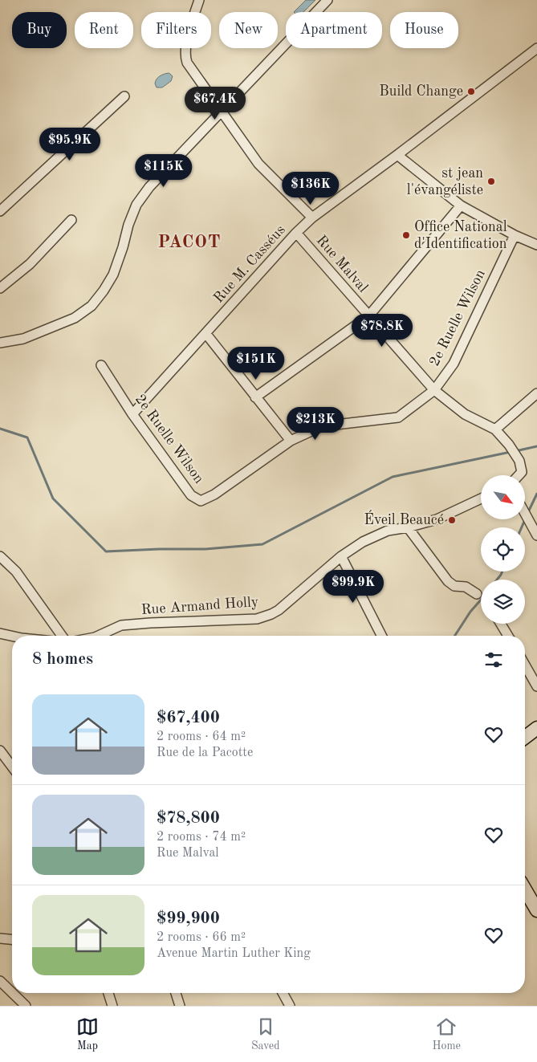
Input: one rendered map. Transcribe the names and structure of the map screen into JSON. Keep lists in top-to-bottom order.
{
  "streets": {
    "street": [
      "Rue M. Casséus",
      "Rue Malval",
      "2e Ruelle Wilson",
      "Rue Armand Holly"
    ]
  },
  "crossings": [
    ["Rue M. Casséus", "Rue Malval"],
    ["Rue M. Casséus", "2e Ruelle Wilson"],
    ["Rue Malval", "2e Ruelle Wilson"]
  ],
  "districts": ["PACOT"],
  "places": [
    "Build Change",
    "st jean l'évangéliste",
    "Office National d'Identification",
    "Éveil Beaucé"
  ],
  "north": "bottom right",
  "page": {
    "chip": [
      "Buy",
      "Rent",
      "Filters",
      "New",
      "Apartment",
      "House"
    ],
    "price": [
      "$67.4K",
      "$95.9K",
      "$115K",
      "$136K",
      "$78.8K",
      "$151K",
      "$213K",
      "$99.9K"
    ],
    "heading": "8 homes",
    "list": [
      {
        "name": "$67,400",
        "note": "2 rooms · 64 m² · Rue de la Pacotte"
      },
      {
        "name": "$78,800",
        "note": "2 rooms · 74 m² · Rue Malval"
      },
      {
        "name": "$99,900",
        "note": "2 rooms · 66 m² · Avenue Martin Luther King"
      }
    ],
    "tabs": ["Map", "Saved", "Home"]
  }
}
